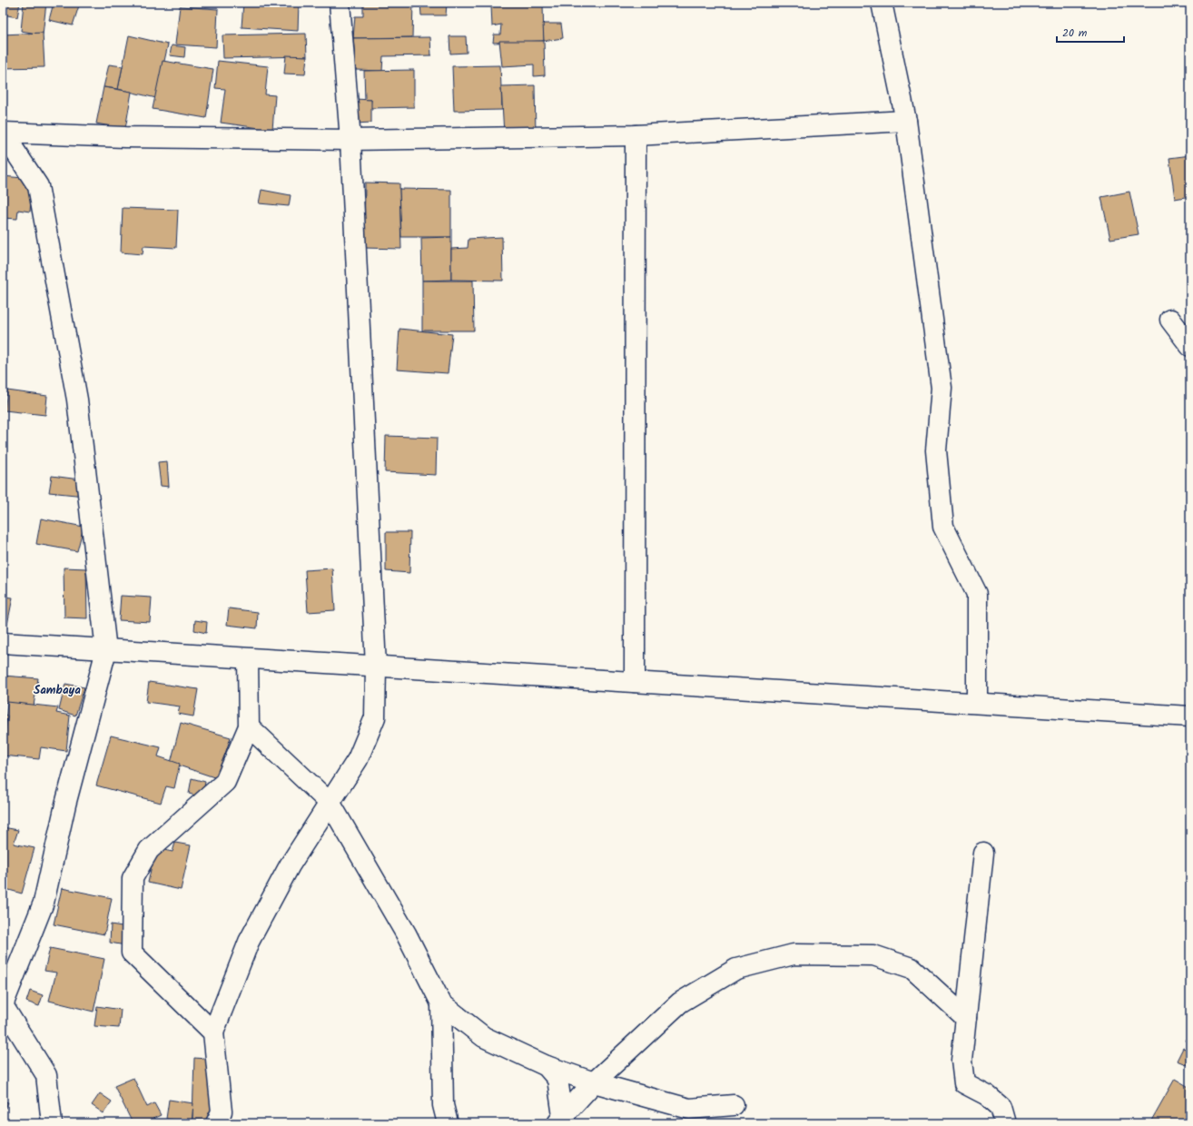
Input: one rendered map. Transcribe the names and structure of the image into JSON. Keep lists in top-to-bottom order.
{
  "districts": ["Sambaya"],
  "scale_bar": "20 m"
}
